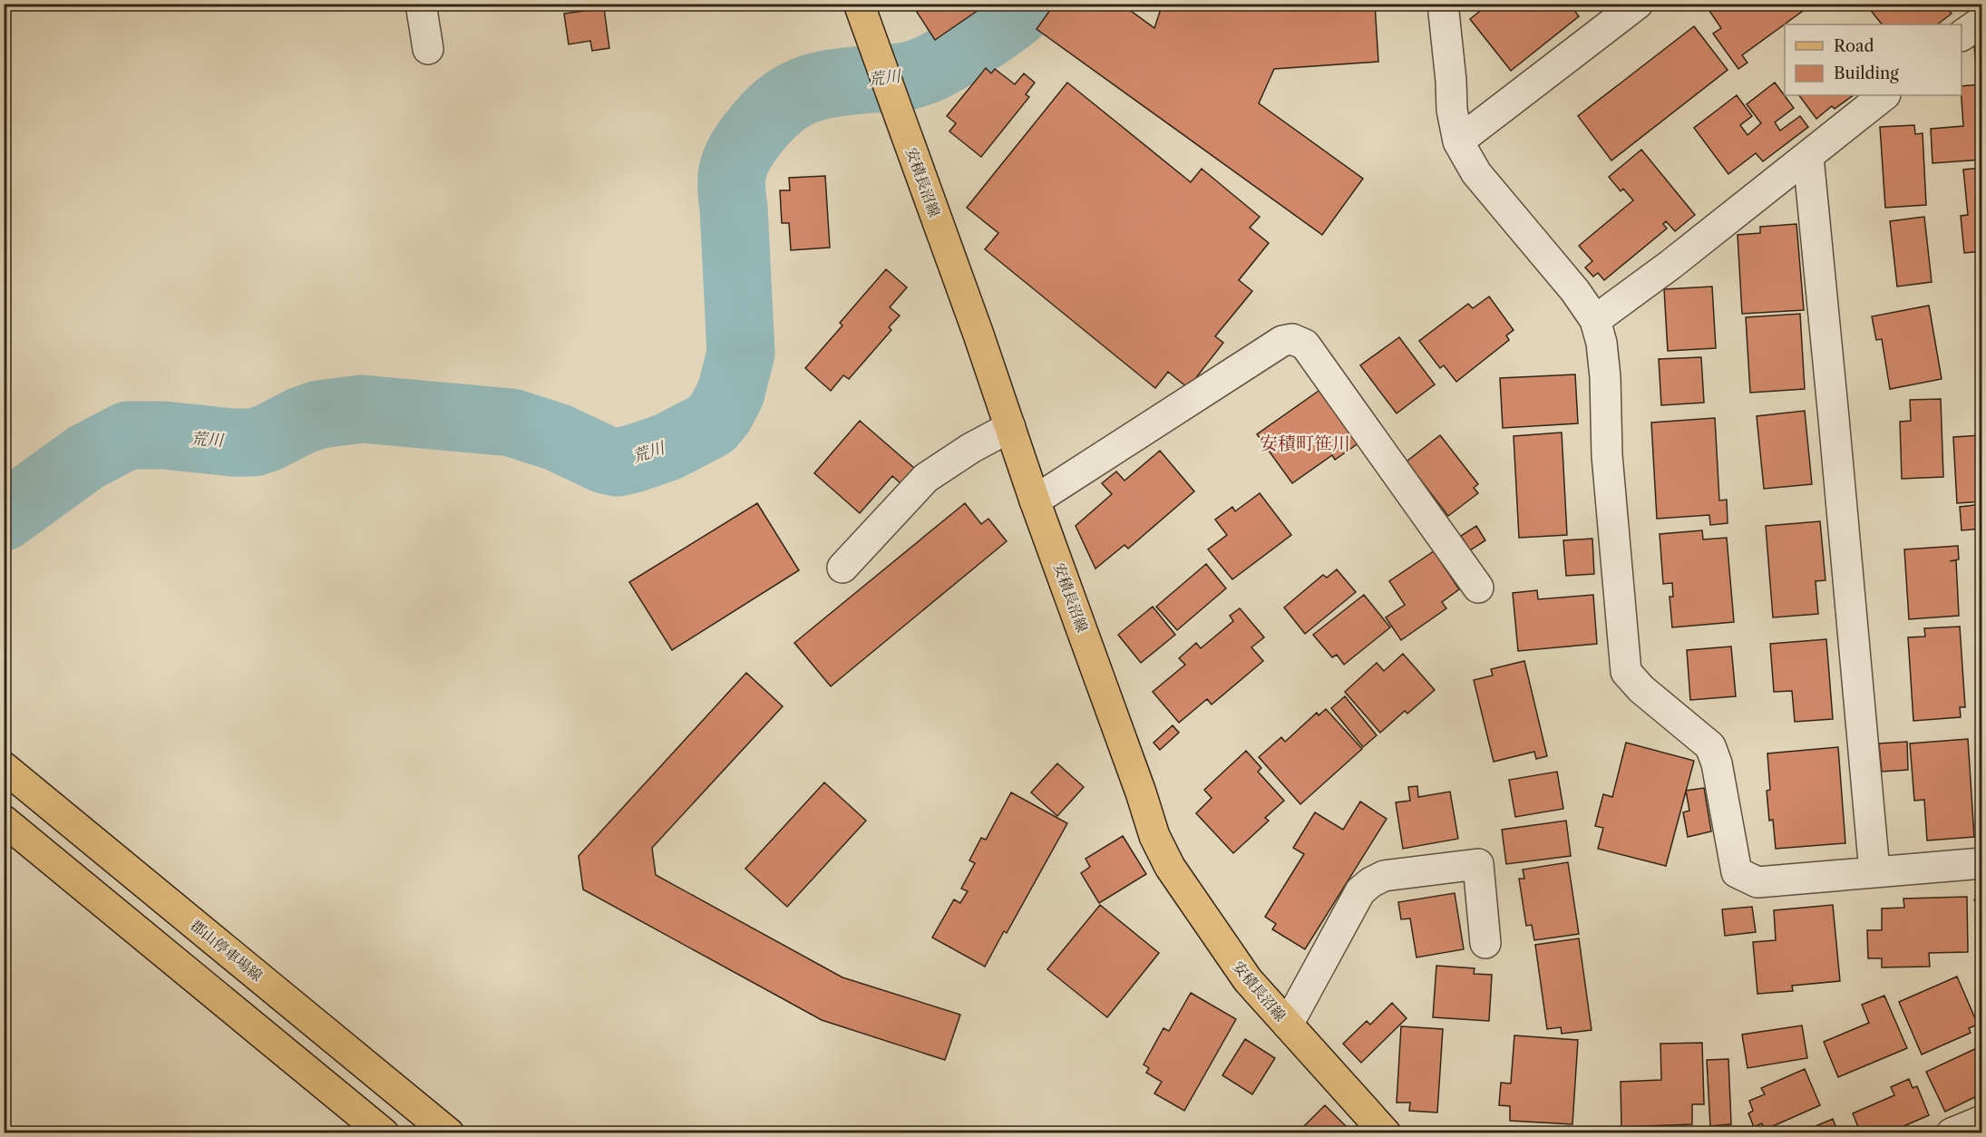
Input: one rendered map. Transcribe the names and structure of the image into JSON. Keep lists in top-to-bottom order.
{
  "streets": {
    "main road": ["安積長沼線", "郡山停車場線"]
  },
  "districts": ["安積町笹川"],
  "water": ["荒川"],
  "legend": ["Road", "Building"]
}
